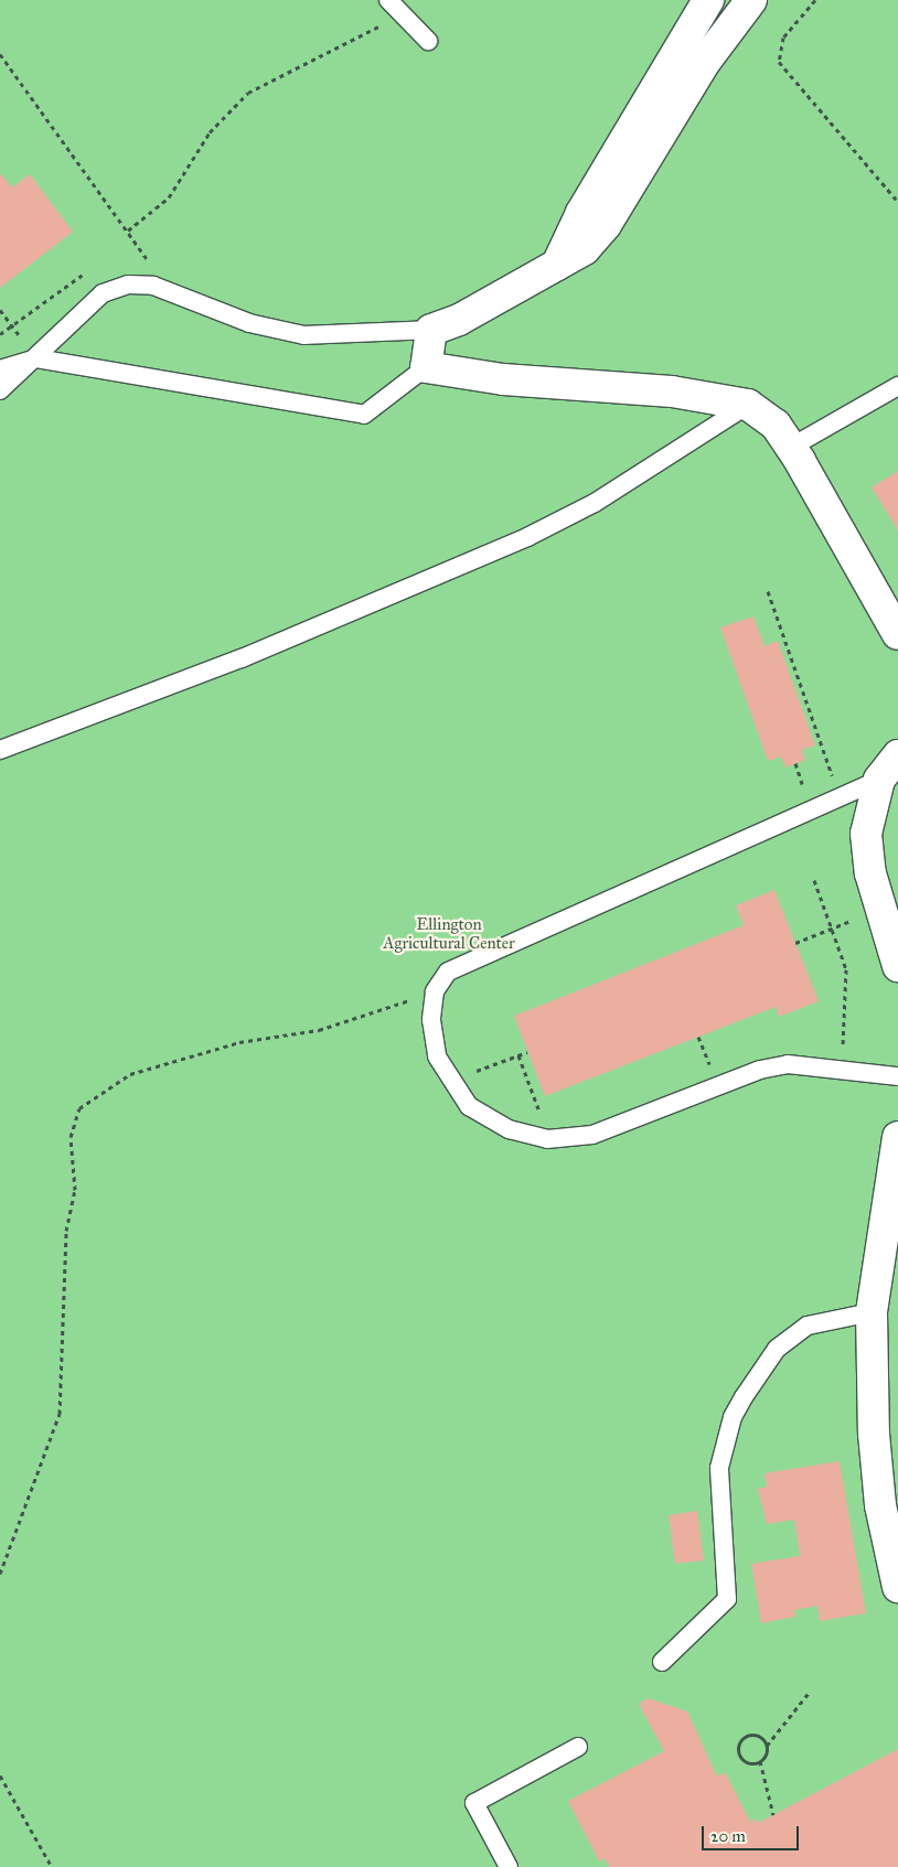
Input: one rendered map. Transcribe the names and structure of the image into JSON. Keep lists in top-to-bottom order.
{
  "parks": ["Ellington Agricultural Center"],
  "scale_bar": "20 m"
}
